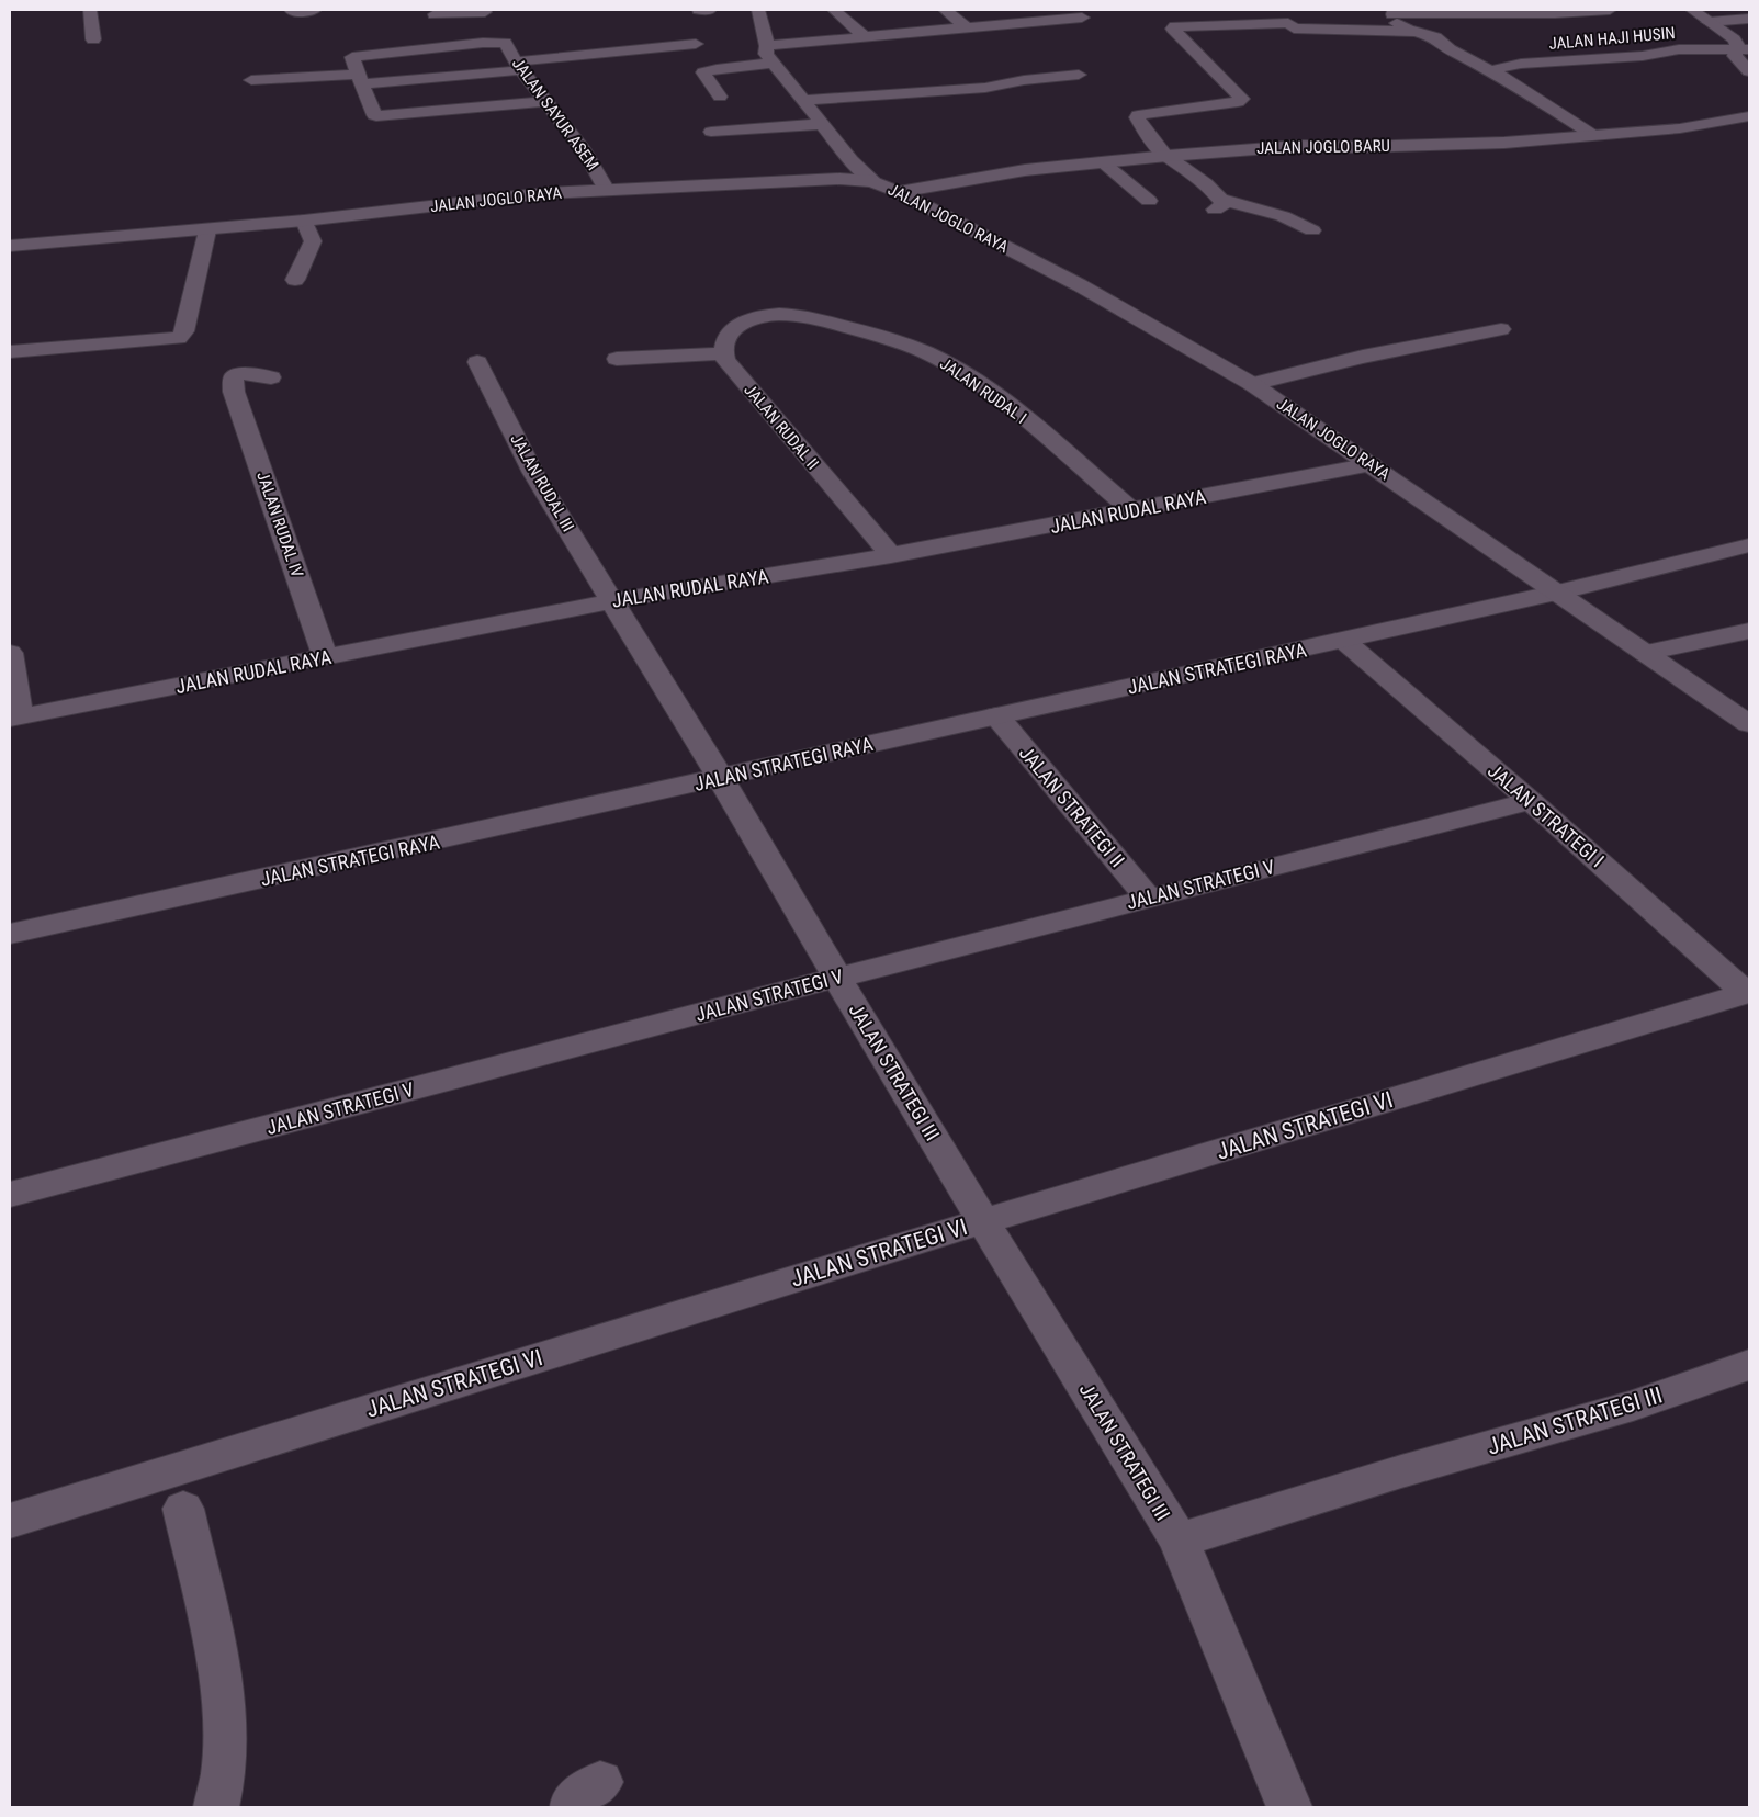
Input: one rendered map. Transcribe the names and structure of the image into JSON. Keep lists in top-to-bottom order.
{
  "streets": {
    "street": [
      "JALAN HAJI HUSIN",
      "JALAN SAYUR ASEM",
      "JALAN JOGLO BARU",
      "JALAN JOGLO RAYA",
      "JALAN RUDAL I",
      "JALAN RUDAL II",
      "JALAN RUDAL III",
      "JALAN RUDAL RAYA",
      "JALAN RUDAL IV",
      "JALAN STRATEGI RAYA",
      "JALAN STRATEGI II",
      "JALAN STRATEGI I",
      "JALAN STRATEGI V",
      "JALAN STRATEGI III",
      "JALAN STRATEGI VI"
    ]
  },
  "crossings": [
    ["JALAN SAYUR ASEM", "JALAN JOGLO RAYA"],
    ["JALAN JOGLO BARU", "JALAN JOGLO RAYA"],
    ["JALAN JOGLO RAYA", "JALAN RUDAL RAYA"],
    ["JALAN JOGLO RAYA", "JALAN STRATEGI RAYA"],
    ["JALAN RUDAL I", "JALAN RUDAL II"],
    ["JALAN RUDAL I", "JALAN RUDAL RAYA"],
    ["JALAN RUDAL II", "JALAN RUDAL RAYA"],
    ["JALAN RUDAL III", "JALAN RUDAL RAYA"],
    ["JALAN RUDAL III", "JALAN STRATEGI III"],
    ["JALAN RUDAL RAYA", "JALAN RUDAL IV"],
    ["JALAN RUDAL RAYA", "JALAN STRATEGI III"],
    ["JALAN STRATEGI RAYA", "JALAN STRATEGI II"],
    ["JALAN STRATEGI RAYA", "JALAN STRATEGI I"],
    ["JALAN STRATEGI RAYA", "JALAN STRATEGI III"],
    ["JALAN STRATEGI II", "JALAN STRATEGI V"],
    ["JALAN STRATEGI I", "JALAN STRATEGI V"],
    ["JALAN STRATEGI I", "JALAN STRATEGI VI"],
    ["JALAN STRATEGI V", "JALAN STRATEGI III"],
    ["JALAN STRATEGI III", "JALAN STRATEGI VI"]
  ]
}
